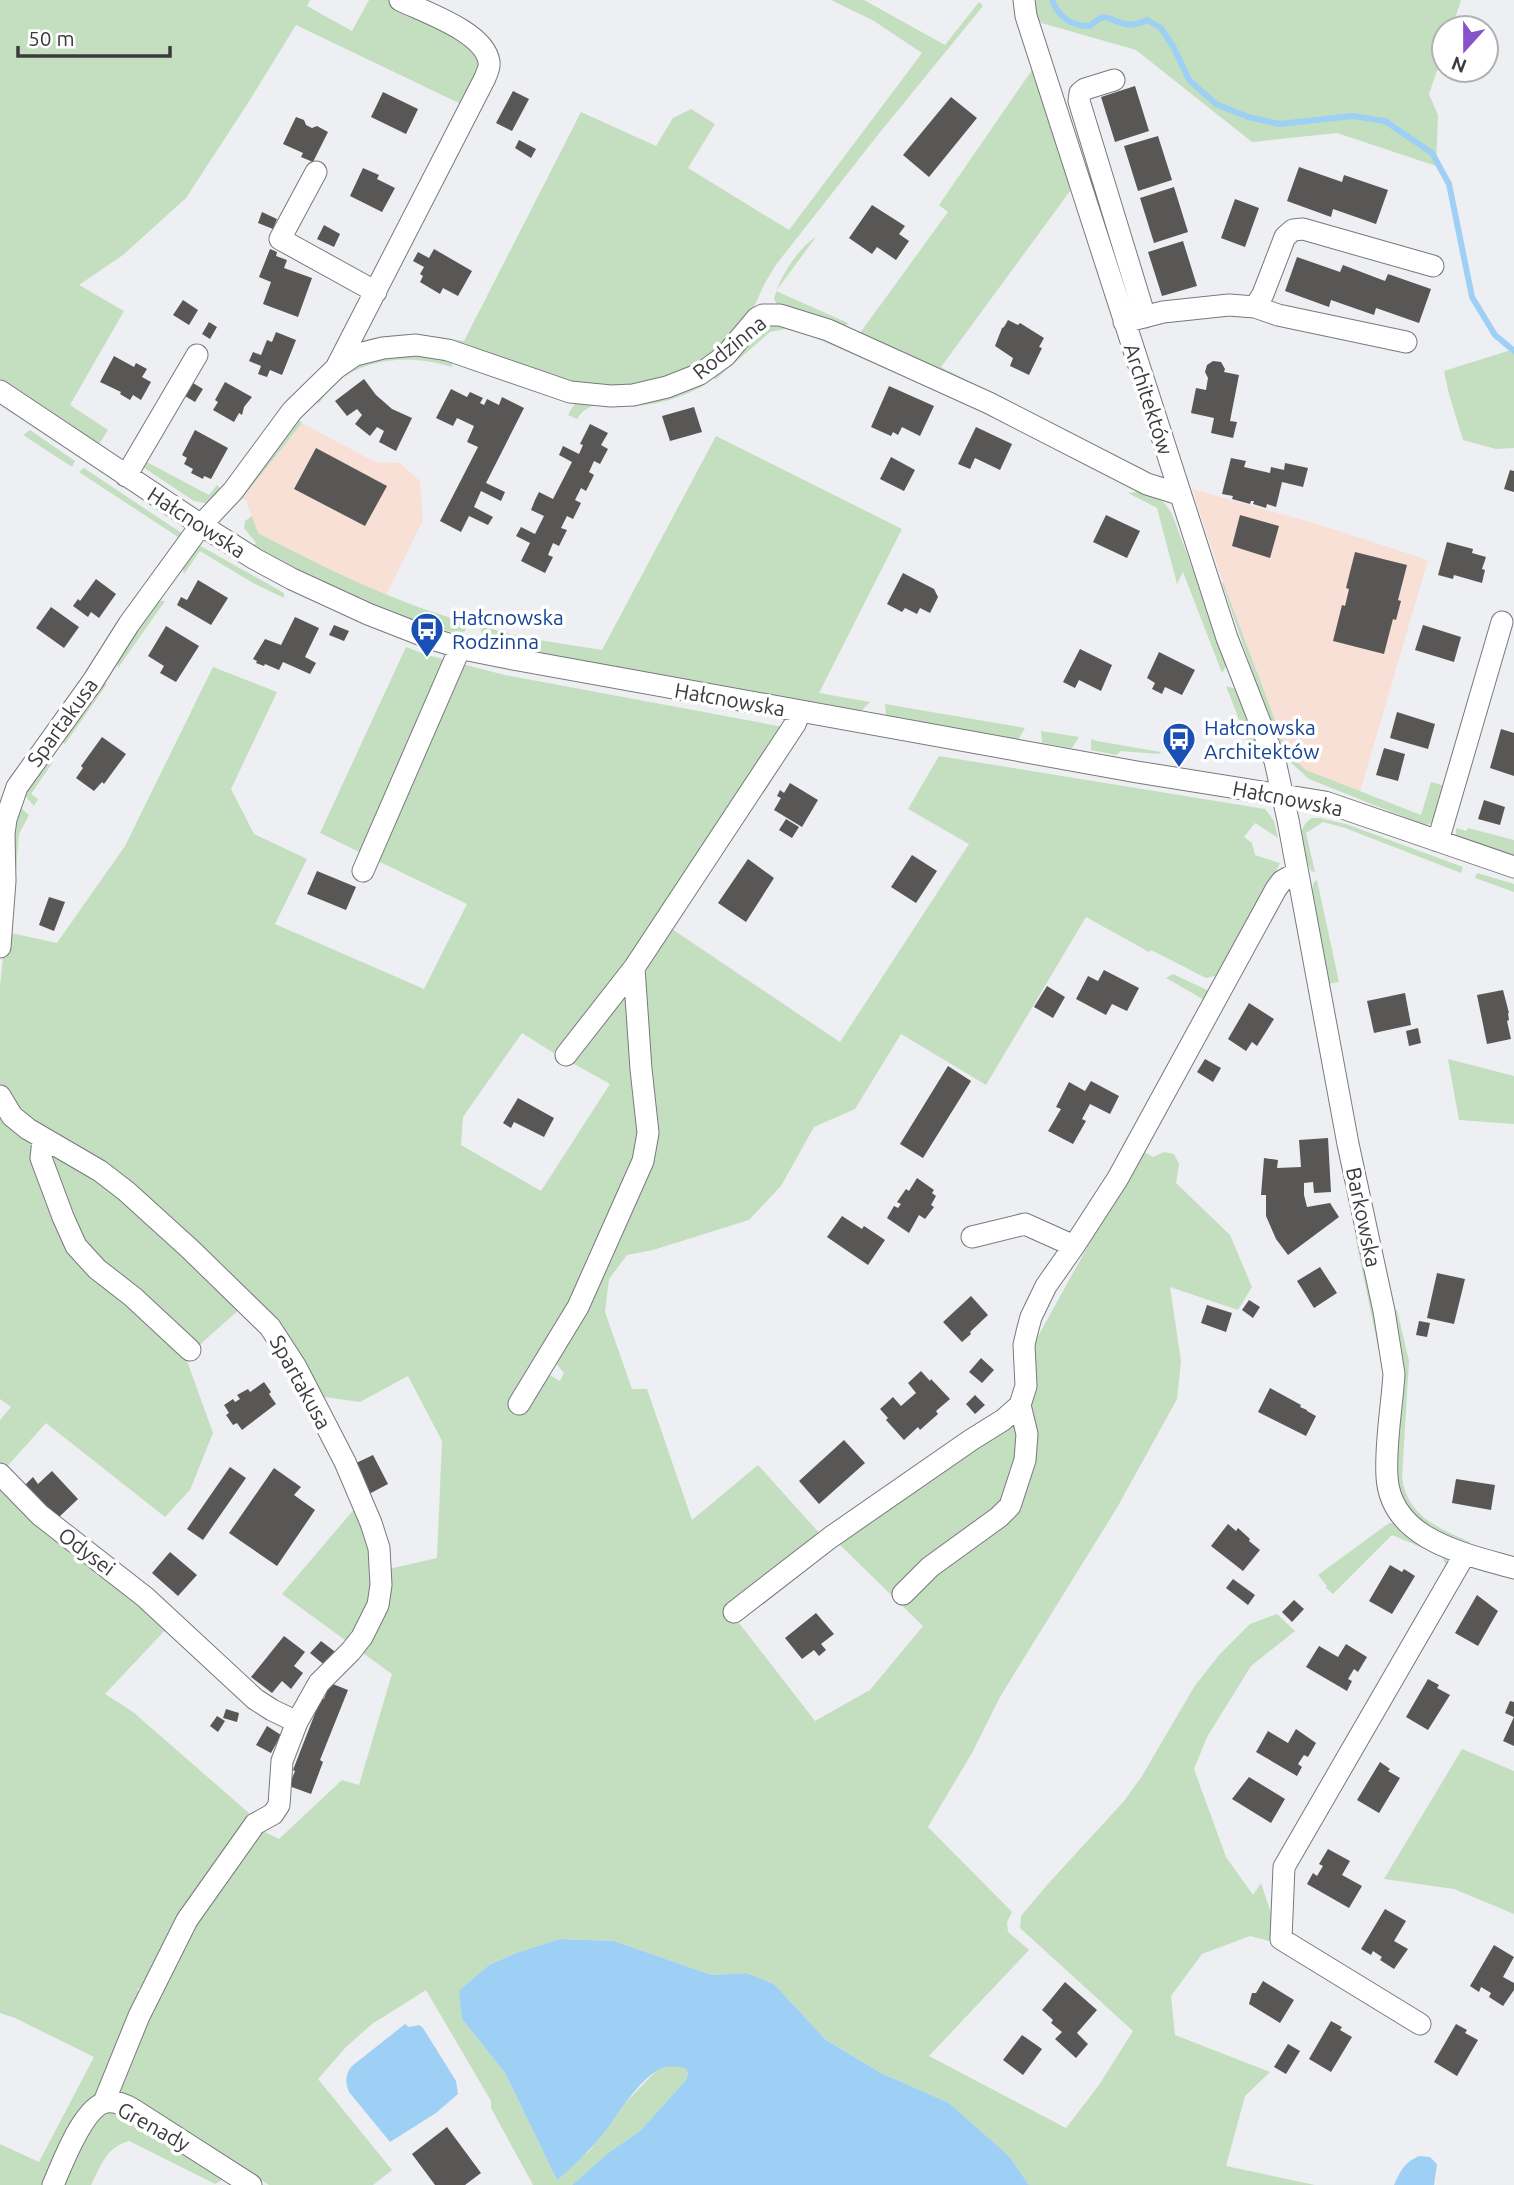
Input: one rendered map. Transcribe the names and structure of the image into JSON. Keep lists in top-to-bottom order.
{
  "streets": {
    "street": [
      "Rodzinna",
      "Architektów",
      "Hałcnowska",
      "Spartakusa",
      "Barkowska",
      "Odysei",
      "Grenady"
    ]
  },
  "crossings": [
    ["Rodzinna", "Architektów"],
    ["Rodzinna", "Hałcnowska"],
    ["Rodzinna", "Spartakusa"],
    ["Architektów", "Hałcnowska"],
    ["Architektów", "Barkowska"],
    ["Hałcnowska", "Spartakusa"],
    ["Hałcnowska", "Barkowska"],
    ["Spartakusa", "Odysei"],
    ["Spartakusa", "Grenady"]
  ],
  "places": {
    "bus stop": ["Hałcnowska Rodzinna", "Hałcnowska Architektów"]
  },
  "scale_bar": "50 m",
  "north": "bottom"
}
